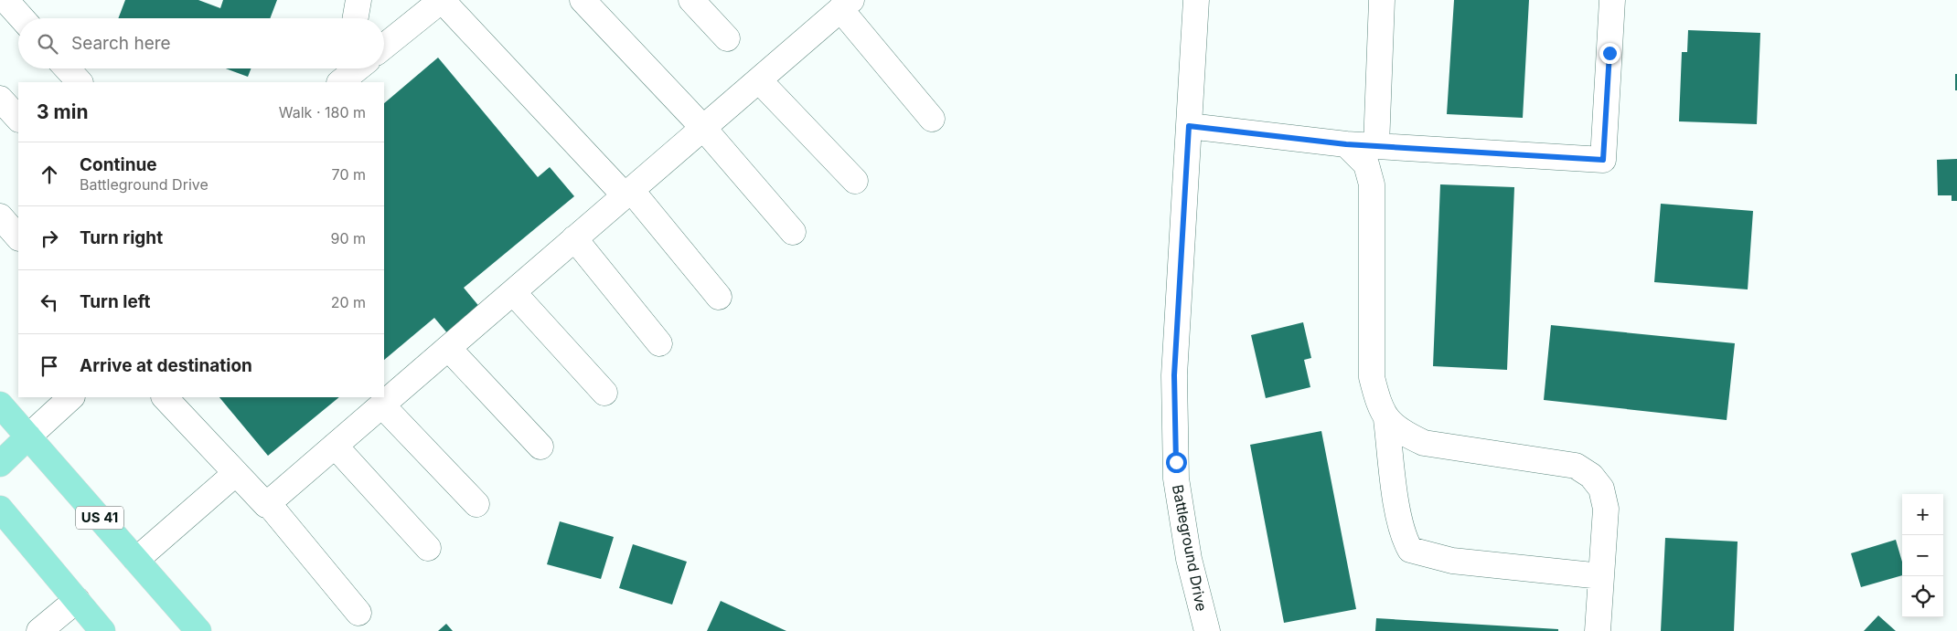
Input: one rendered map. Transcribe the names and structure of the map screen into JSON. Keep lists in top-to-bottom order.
{
  "streets": {
    "main road": ["US 41"],
    "street": ["Battleground Drive"]
  },
  "page": {
    "search": "Search here",
    "heading": ["3 min", "Walk · 180 m"],
    "list": [
      ["Continue", "Battleground Drive", "70 m"],
      ["Turn right", "90 m"],
      ["Turn left", "20 m"],
      "Arrive at destination"
    ],
    "map_buttons": ["+", "−"]
  }
}
